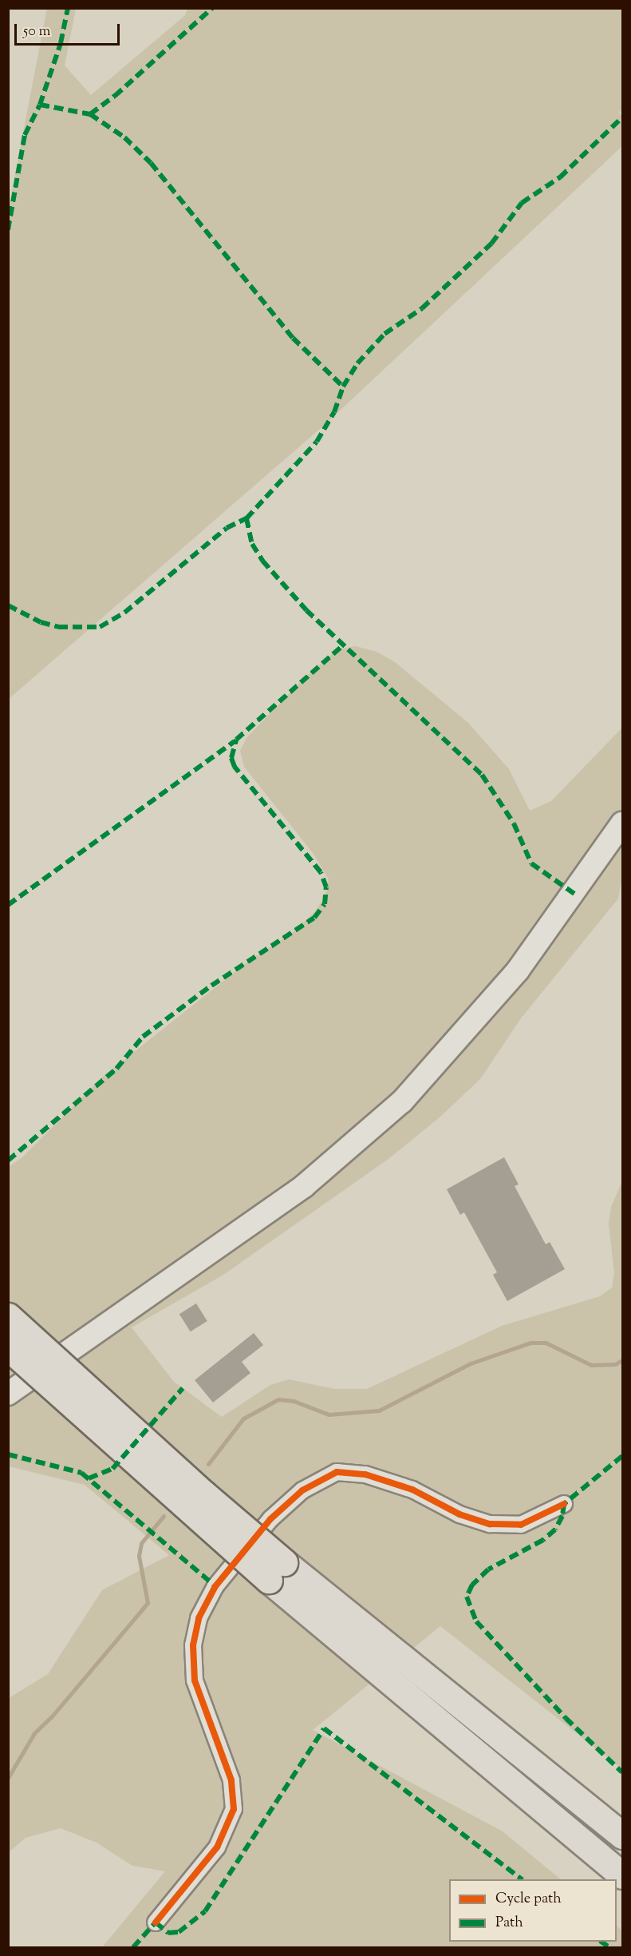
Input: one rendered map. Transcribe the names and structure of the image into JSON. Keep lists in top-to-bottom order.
{
  "legend": ["Cycle path", "Path"],
  "scale_bar": "50 m"
}
